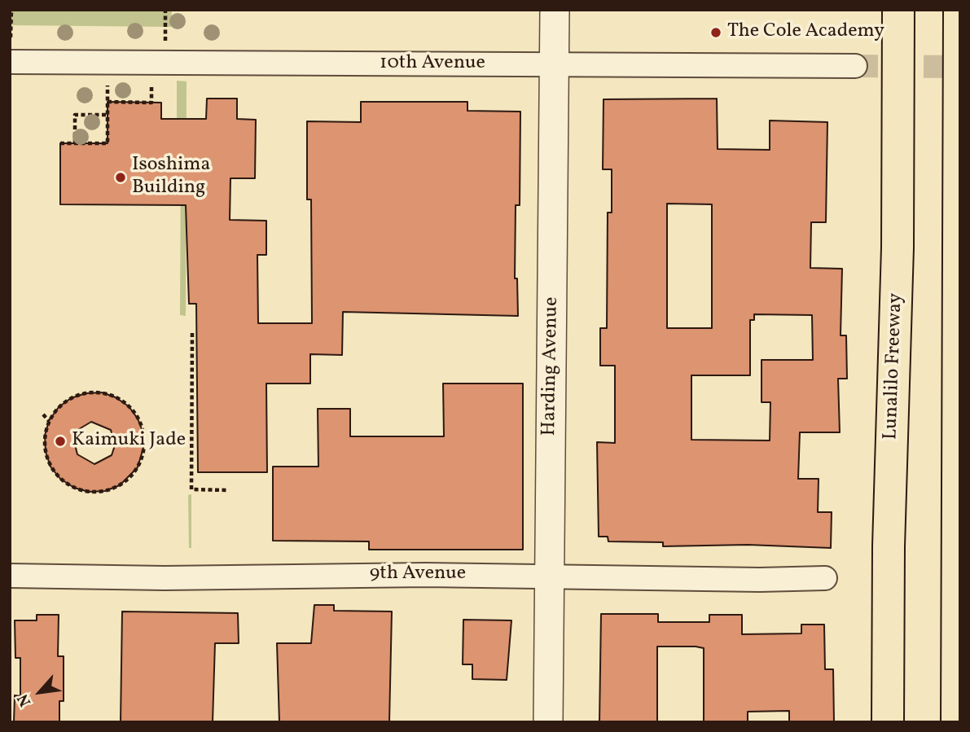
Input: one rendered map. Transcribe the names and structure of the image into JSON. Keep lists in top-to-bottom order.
{
  "streets": {
    "highway": ["Lunalilo Freeway"],
    "street": ["10th Avenue", "Harding Avenue", "9th Avenue"]
  },
  "crossings": [
    ["10th Avenue", "Harding Avenue"],
    ["Harding Avenue", "9th Avenue"]
  ],
  "places": ["The Cole Academy", "Isoshima Building", "Kaimuki Jade"],
  "north": "bottom left"
}
